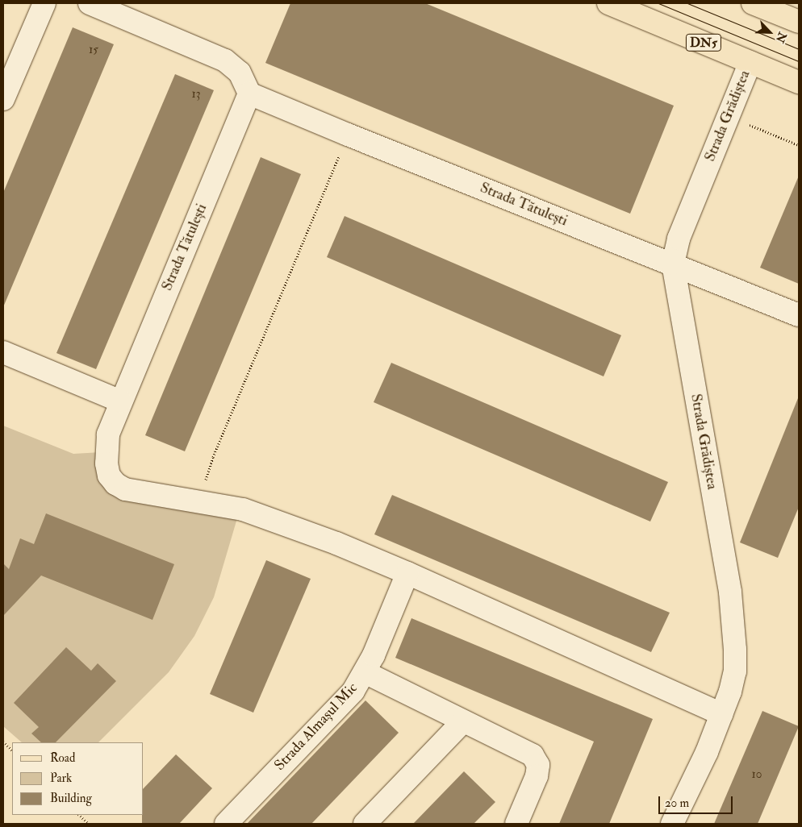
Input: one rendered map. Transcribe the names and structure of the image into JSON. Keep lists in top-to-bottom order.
{
  "streets": {
    "main road": ["DN5"],
    "street": ["Strada Grădiștea", "Strada Tătulești", "Strada Almașul Mic"]
  },
  "crossings": [
    ["DN5", "Strada Grădiștea"],
    ["Strada Grădiștea", "Strada Tătulești"],
    ["Strada Tătulești", "Strada Almașul Mic"]
  ],
  "house_numbers": ["15", "13", "10"],
  "legend": ["Road", "Park", "Building"],
  "scale_bar": "20 m",
  "north": "bottom right"
}
